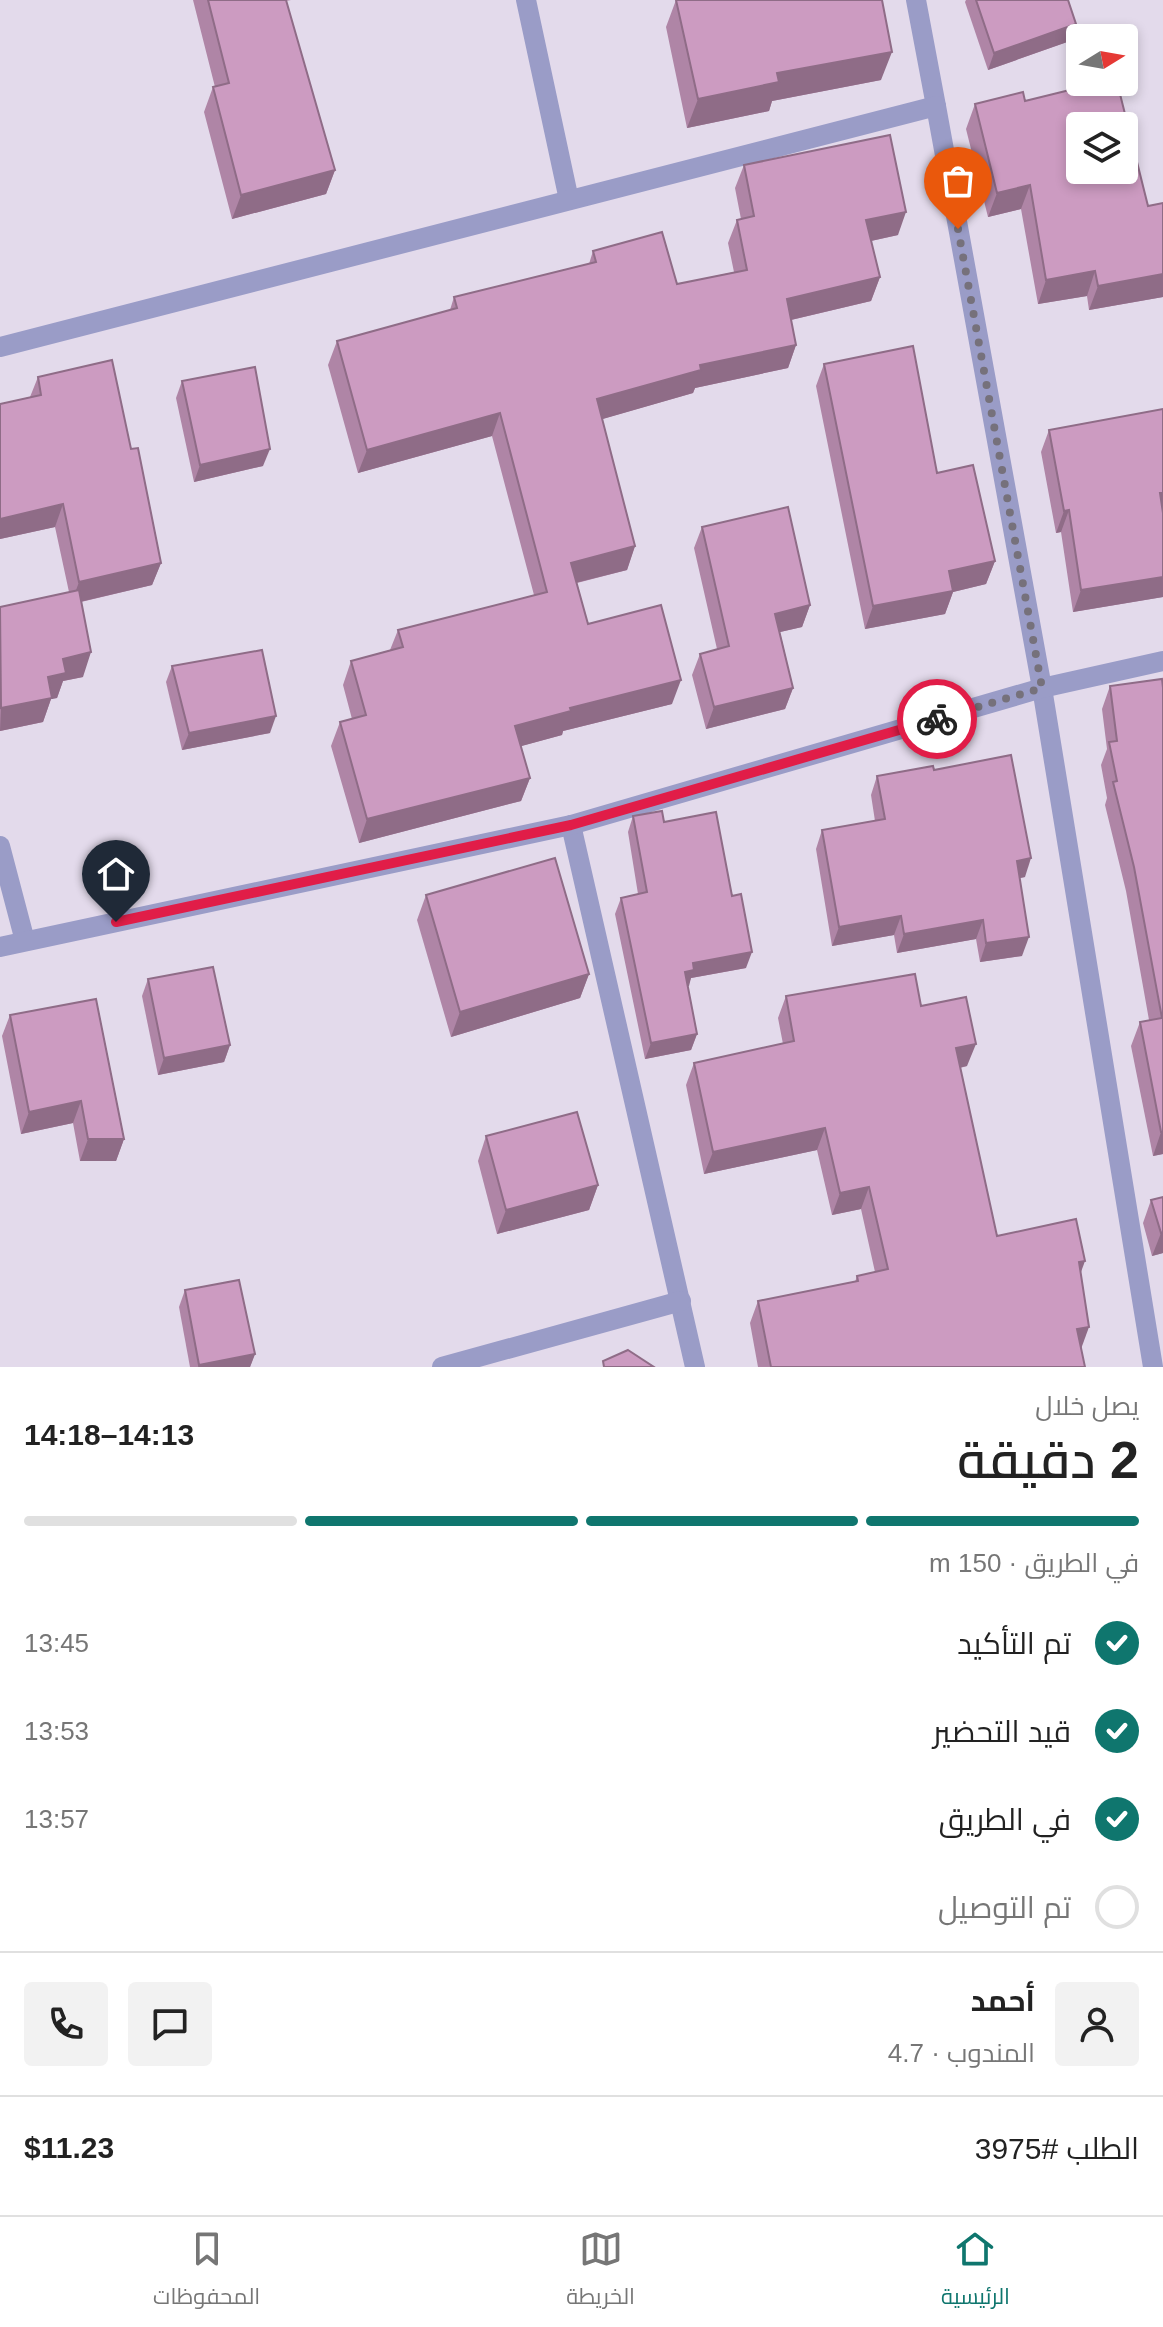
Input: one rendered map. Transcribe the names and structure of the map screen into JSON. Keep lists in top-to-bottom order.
{
  "north": "right",
  "page": {
    "heading": ["2 دقيقة", "يصل خلال", "14:13–14:18"],
    "panel": [
      "أحمد",
      "المندوب · 4.7",
      "الطلب #3975",
      "$11.23"
    ],
    "bar": "في الطريق · 150 m",
    "list": [
      ["تم التأكيد", "13:45"],
      ["قيد التحضير", "13:53"],
      ["في الطريق", "13:57"],
      "تم التوصيل"
    ],
    "tabs": ["الرئيسية", "الخريطة", "المحفوظات"]
  }
}
